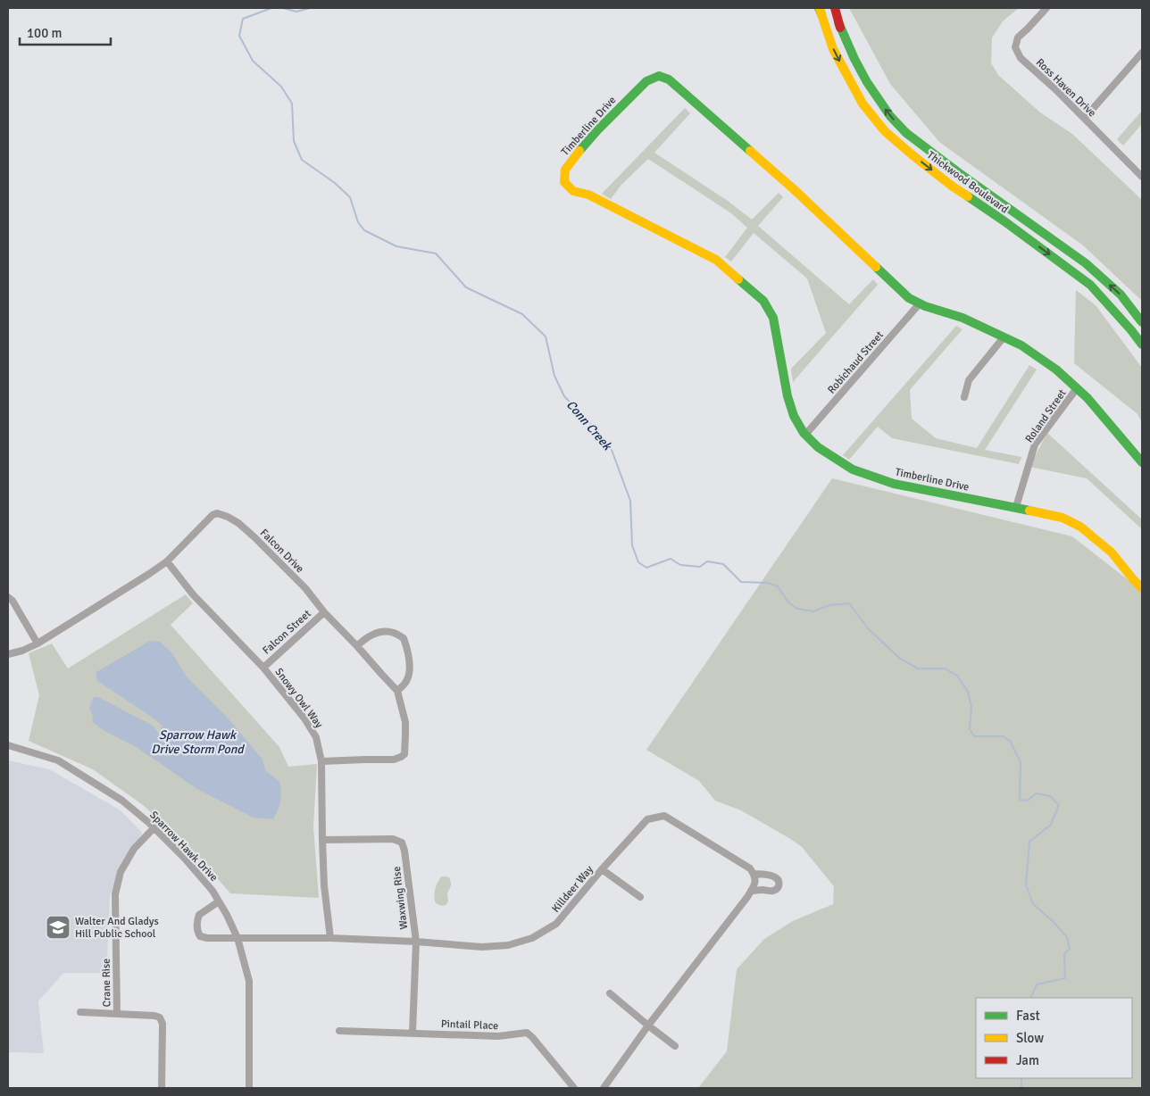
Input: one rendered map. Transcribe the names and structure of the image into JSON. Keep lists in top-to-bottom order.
{
  "streets": {
    "main road": ["Timberline Drive", "Thickwood Boulevard"],
    "street": [
      "Ross Haven Drive",
      "Robichaud Street",
      "Roland Street",
      "Falcon Drive",
      "Falcon Street",
      "Snowy Owl Way",
      "Sparrow Hawk Drive",
      "Killdeer Way",
      "Waxwing Rise",
      "Crane Rise",
      "Pintail Place"
    ]
  },
  "crossings": [
    ["Timberline Drive", "Robichaud Street"],
    ["Timberline Drive", "Roland Street"],
    ["Falcon Drive", "Falcon Street"],
    ["Falcon Drive", "Snowy Owl Way"],
    ["Falcon Street", "Snowy Owl Way"],
    ["Snowy Owl Way", "Killdeer Way"],
    ["Snowy Owl Way", "Waxwing Rise"],
    ["Sparrow Hawk Drive", "Killdeer Way"],
    ["Sparrow Hawk Drive", "Crane Rise"],
    ["Killdeer Way", "Waxwing Rise"],
    ["Waxwing Rise", "Pintail Place"]
  ],
  "water": ["Conn Creek", "Sparrow Hawk Drive Storm Pond"],
  "places": {
    "school or university": ["Walter And Gladys Hill Public School"]
  },
  "legend": ["Fast", "Slow", "Jam"],
  "scale_bar": "100 m"
}
